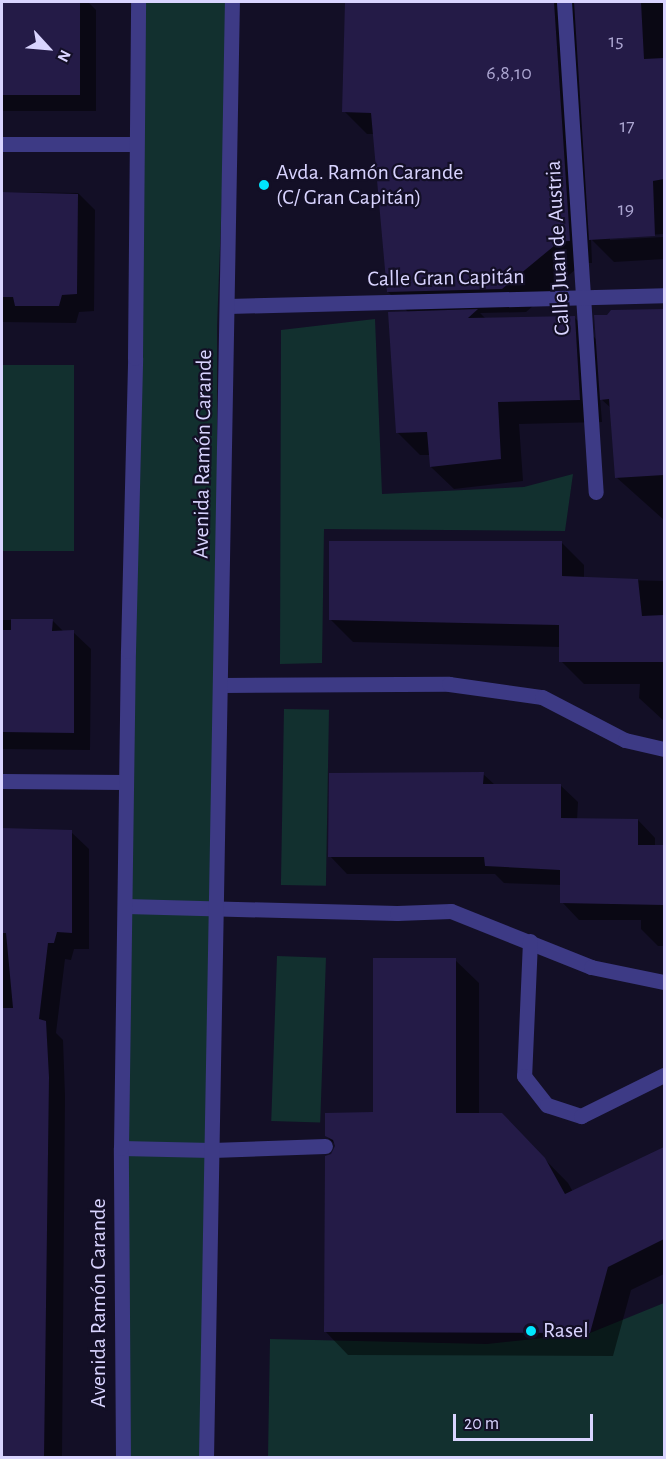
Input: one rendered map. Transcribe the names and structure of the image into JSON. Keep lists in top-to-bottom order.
{
  "streets": {
    "street": ["Calle Juan de Austria", "Calle Gran Capitán", "Avenida Ramón Carande"]
  },
  "crossings": [
    ["Calle Juan de Austria", "Calle Gran Capitán"],
    ["Calle Gran Capitán", "Avenida Ramón Carande"]
  ],
  "places": ["Avda. Ramón Carande (C/ Gran Capitán)", "Rasel"],
  "house_numbers": [
    "15",
    "6,8,10",
    "17",
    "19"
  ],
  "scale_bar": "20 m",
  "north": "bottom right"
}
